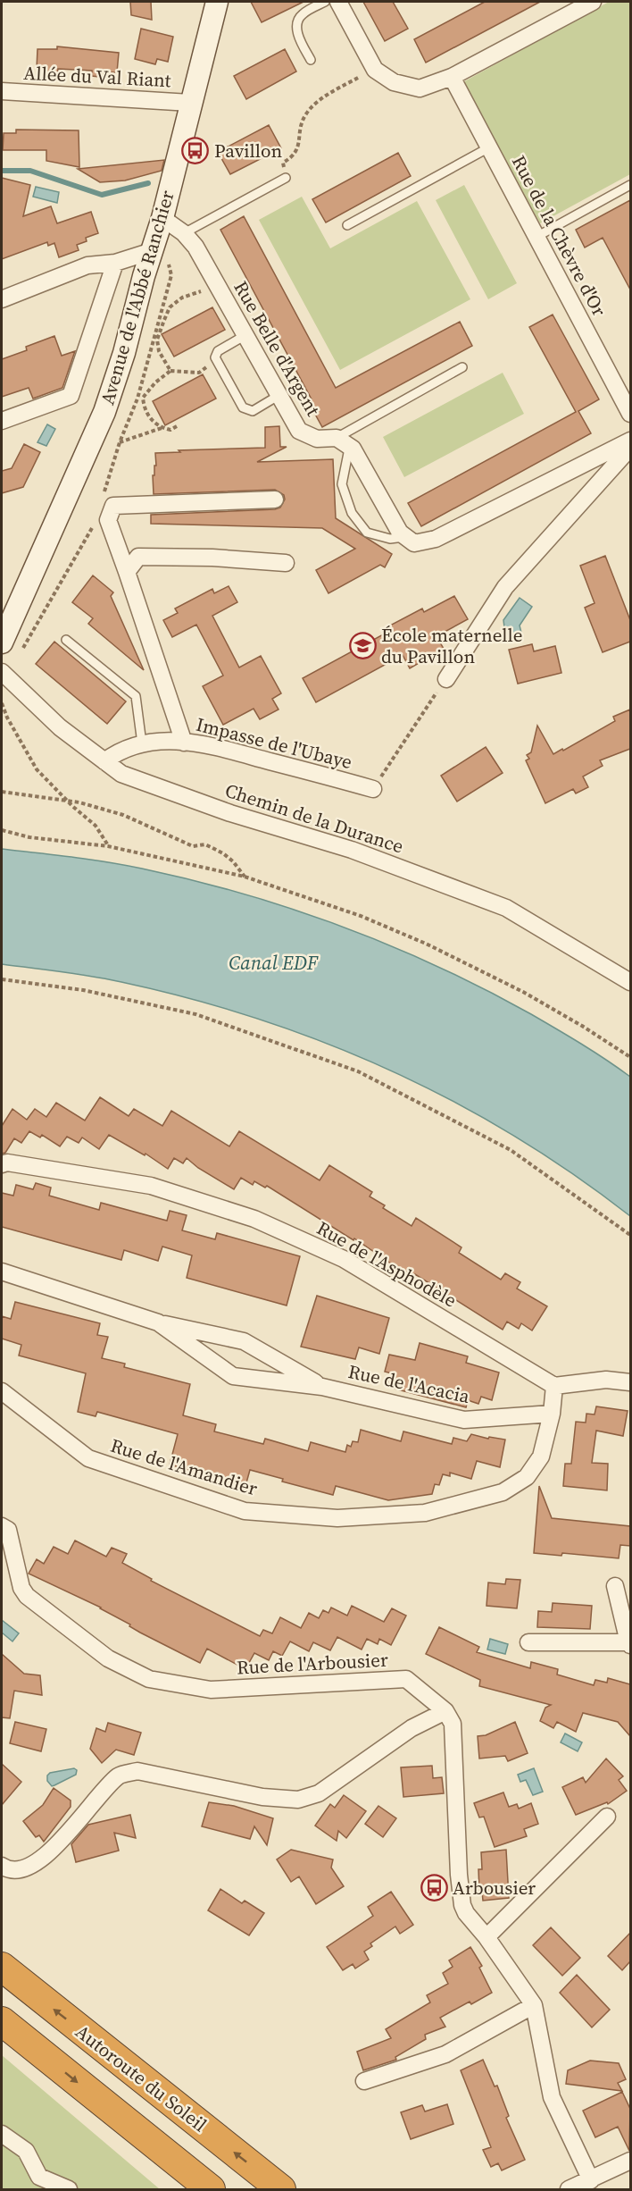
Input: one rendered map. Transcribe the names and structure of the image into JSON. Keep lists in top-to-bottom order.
{
  "streets": {
    "highway": ["Autoroute du Soleil"],
    "street": [
      "Allée du Val Riant",
      "Rue de la Chèvre d'Or",
      "Avenue de l'Abbé Ranchier",
      "Rue Belle d'Argent",
      "Impasse de l'Ubaye",
      "Chemin de la Durance",
      "Rue de l'Asphodèle",
      "Rue de l'Acacia",
      "Rue de l'Amandier",
      "Rue de l'Arbousier"
    ]
  },
  "crossings": [
    ["Allée du Val Riant", "Avenue de l'Abbé Ranchier"],
    ["Avenue de l'Abbé Ranchier", "Rue Belle d'Argent"],
    ["Impasse de l'Ubaye", "Chemin de la Durance"],
    ["Rue de l'Asphodèle", "Rue de l'Amandier"],
    ["Rue de l'Acacia", "Rue de l'Amandier"]
  ],
  "water": ["Canal EDF"],
  "places": {
    "bus stop": ["Pavillon", "Arbousier"],
    "school or university": ["École maternelle du Pavillon"]
  }
}
